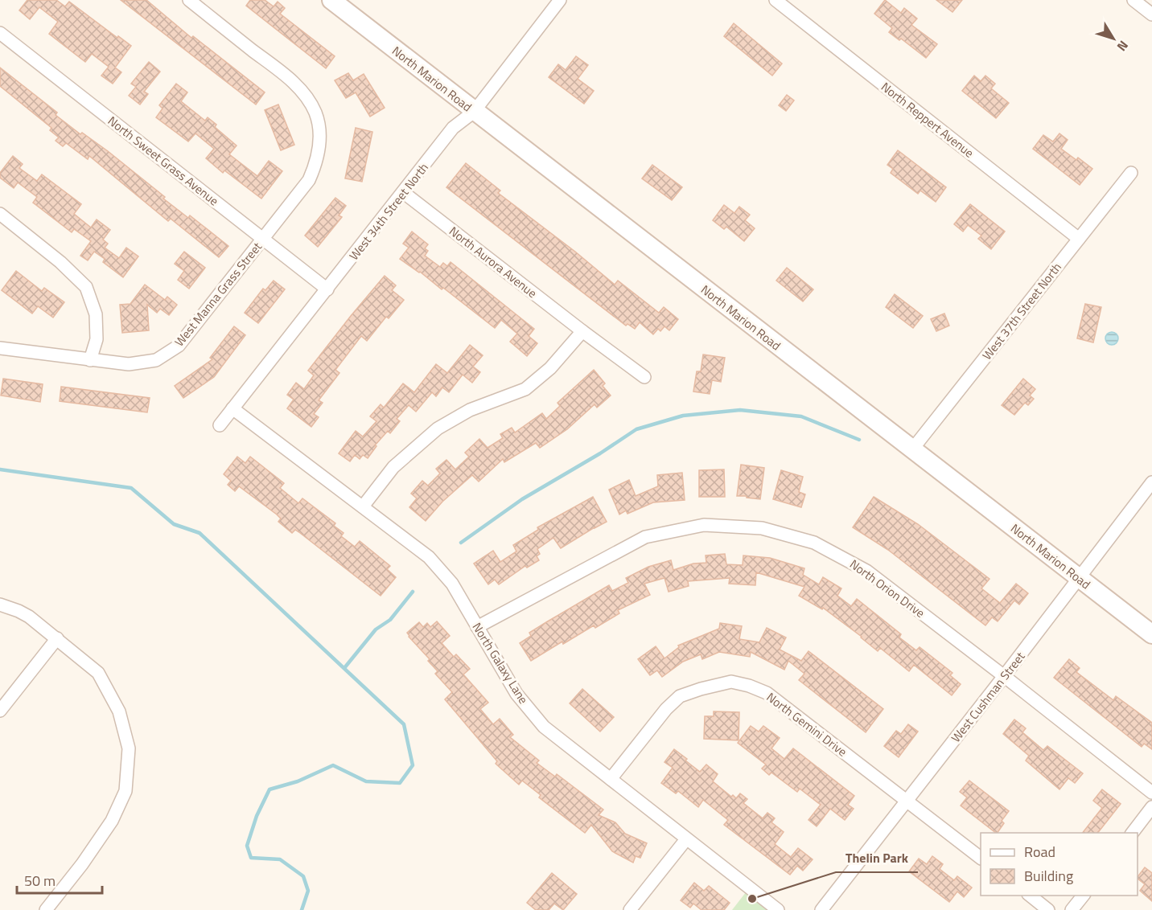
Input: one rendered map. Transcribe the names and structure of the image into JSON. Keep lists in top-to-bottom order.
{
  "streets": {
    "main road": ["North Marion Road"],
    "street": [
      "North Reppert Avenue",
      "North Sweet Grass Avenue",
      "West 34th Street North",
      "North Aurora Avenue",
      "West Manna Grass Street",
      "West 37th Street North",
      "North Orion Drive",
      "North Galaxy Lane",
      "West Cushman Street",
      "North Gemini Drive"
    ]
  },
  "crossings": [
    ["North Marion Road", "West 34th Street North"],
    ["North Marion Road", "West 37th Street North"],
    ["North Marion Road", "West Cushman Street"],
    ["North Reppert Avenue", "West 37th Street North"],
    ["North Sweet Grass Avenue", "West 34th Street North"],
    ["North Sweet Grass Avenue", "West Manna Grass Street"],
    ["West 34th Street North", "North Aurora Avenue"],
    ["West 34th Street North", "North Galaxy Lane"],
    ["North Orion Drive", "North Galaxy Lane"],
    ["North Orion Drive", "West Cushman Street"],
    ["North Galaxy Lane", "North Gemini Drive"],
    ["West Cushman Street", "North Gemini Drive"]
  ],
  "places": ["Thelin Park"],
  "legend": ["Road", "Building"],
  "scale_bar": "50 m",
  "north": "bottom right"
}
